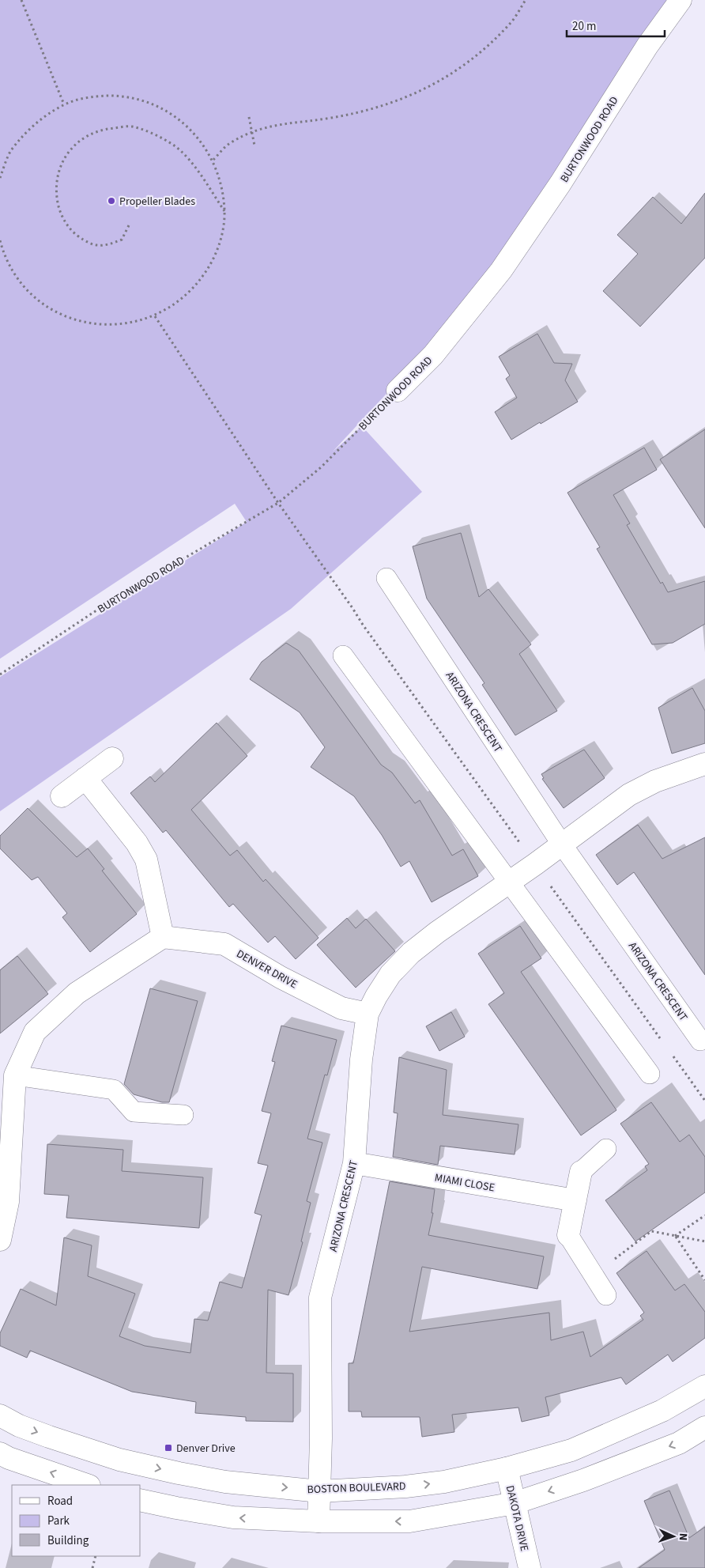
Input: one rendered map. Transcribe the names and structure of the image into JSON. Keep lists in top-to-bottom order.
{
  "streets": {
    "street": [
      "BURTONWOOD ROAD",
      "ARIZONA CRESCENT",
      "DENVER DRIVE",
      "MIAMI CLOSE",
      "BOSTON BOULEVARD",
      "DAKOTA DRIVE"
    ]
  },
  "crossings": [
    ["ARIZONA CRESCENT", "DENVER DRIVE"],
    ["ARIZONA CRESCENT", "MIAMI CLOSE"],
    ["ARIZONA CRESCENT", "BOSTON BOULEVARD"],
    ["BOSTON BOULEVARD", "DAKOTA DRIVE"]
  ],
  "places": {
    "other": ["Propeller Blades"],
    "transit": ["Denver Drive"]
  },
  "legend": ["Road", "Park", "Building"],
  "scale_bar": "20 m",
  "north": "right"
}
